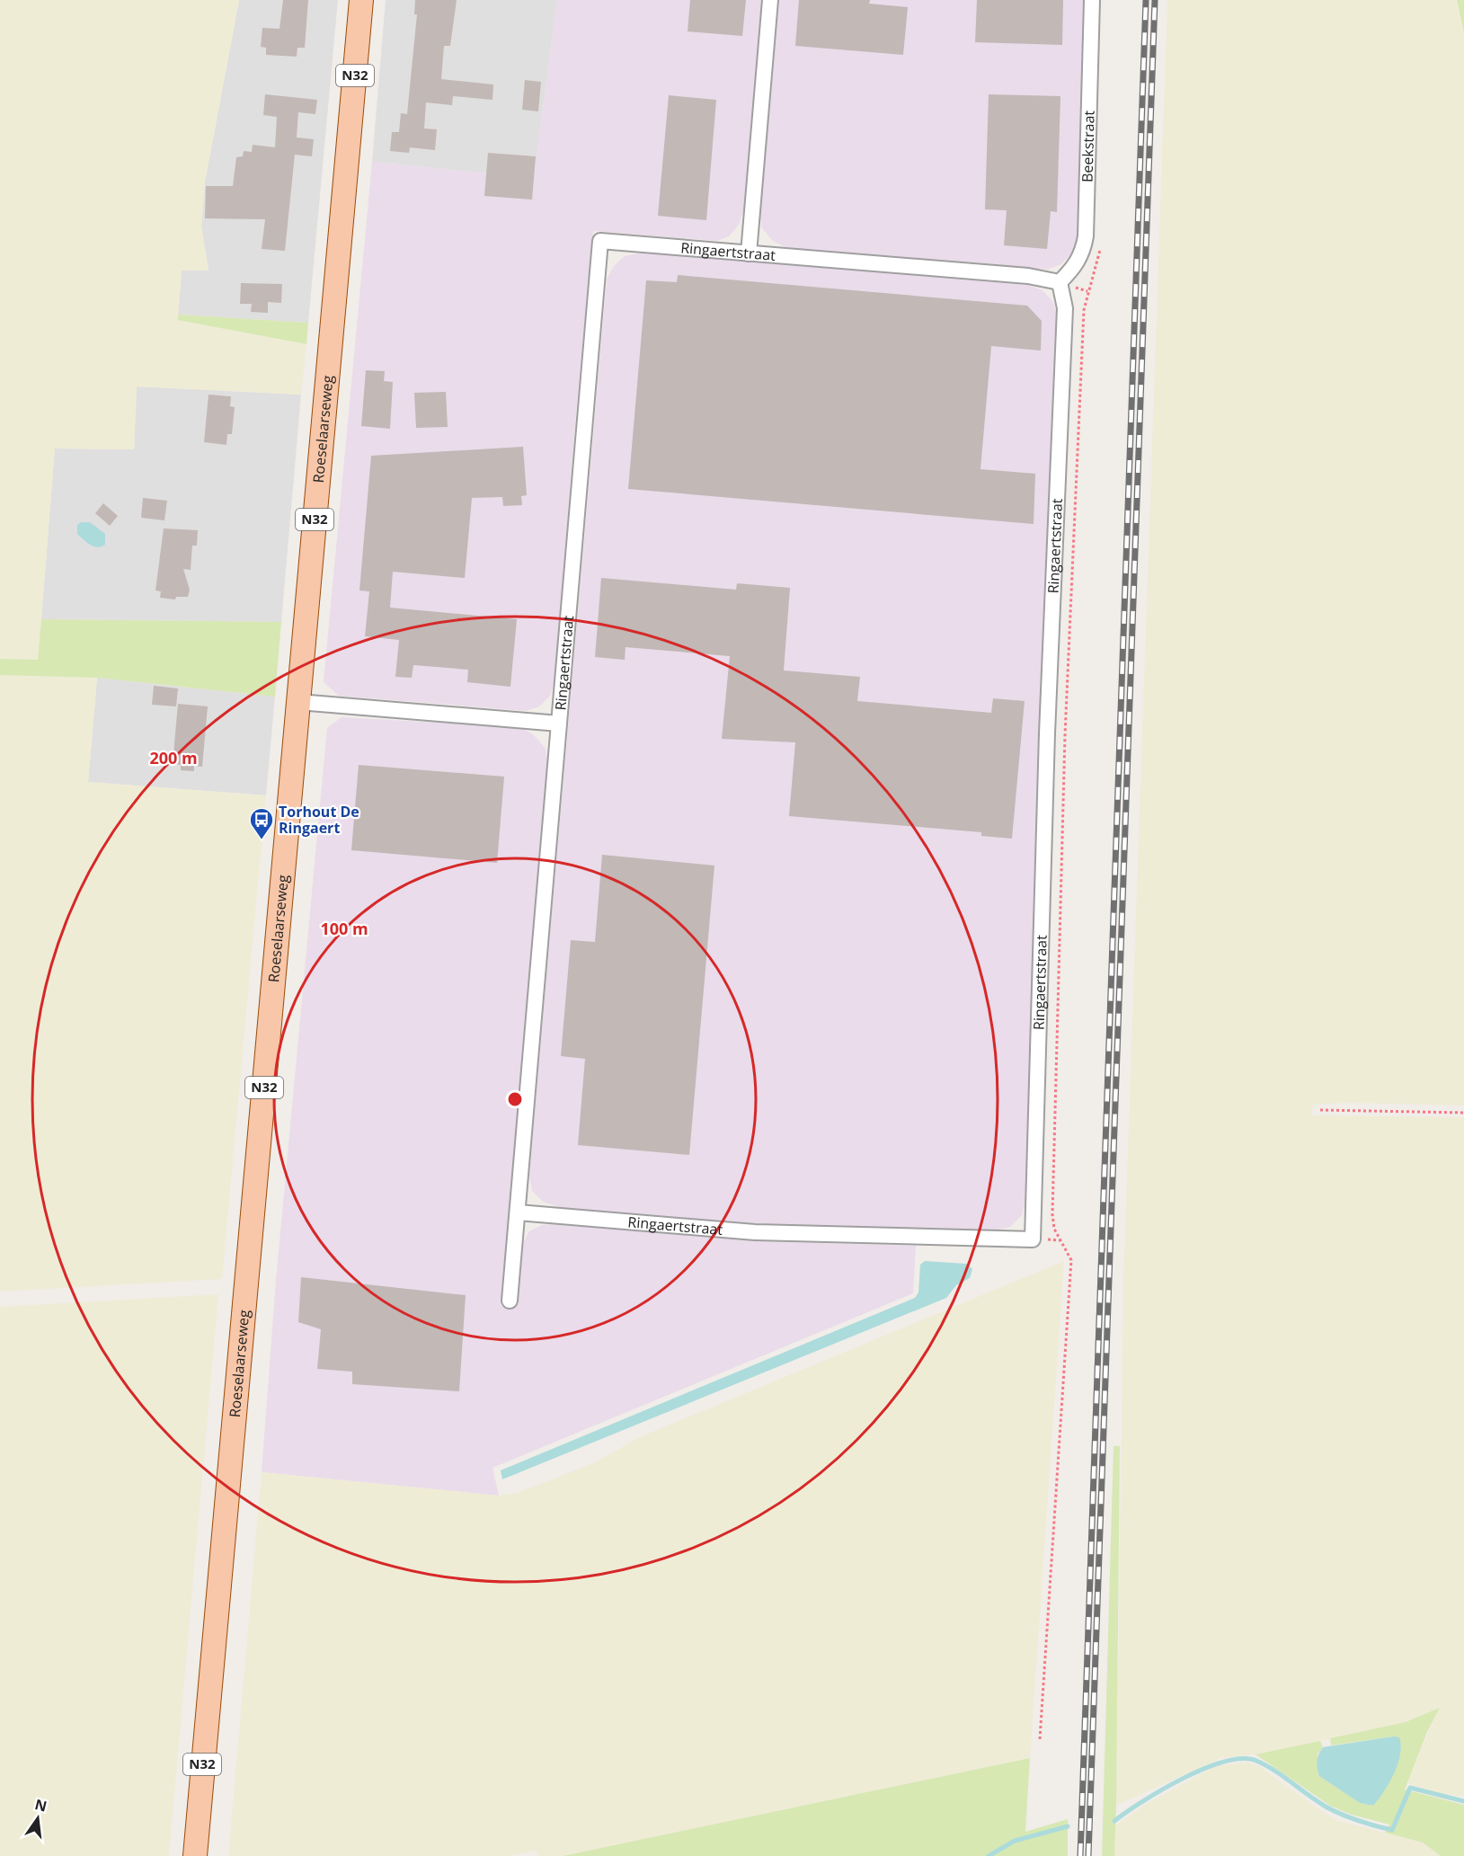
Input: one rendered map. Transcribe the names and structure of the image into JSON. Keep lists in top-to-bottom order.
{
  "streets": {
    "main road": ["N32", "Roeselaarseweg"],
    "street": ["Beekstraat", "Ringaertstraat"]
  },
  "crossings": [
    ["Beekstraat", "Ringaertstraat"],
    ["Ringaertstraat", "Roeselaarseweg"]
  ],
  "places": {
    "bus stop": ["Torhout De Ringaert"]
  },
  "north": "top",
  "rings": ["200 m", "100 m"]
}
